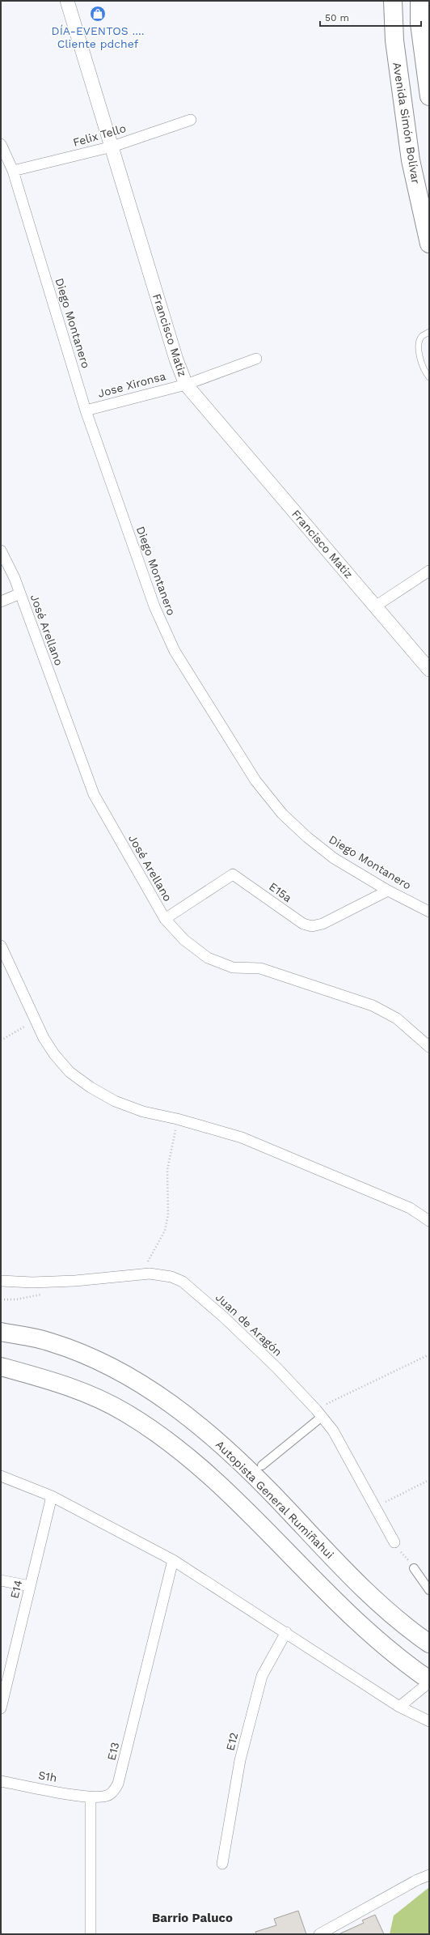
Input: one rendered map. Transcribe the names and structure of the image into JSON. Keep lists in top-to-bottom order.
{
  "streets": {
    "highway": ["Avenida Simón Bolívar", "Autopista General Rumiñahui"],
    "street": [
      "Felix Tello",
      "Diego Montanero",
      "Francisco Matiz",
      "Jose Xironsa",
      "José Arellano",
      "E15a",
      "Juan de Aragón",
      "E14",
      "E12",
      "E13",
      "S1h"
    ]
  },
  "crossings": [
    ["Felix Tello", "Diego Montanero"],
    ["Felix Tello", "Francisco Matiz"],
    ["Diego Montanero", "Jose Xironsa"],
    ["Diego Montanero", "E15a"],
    ["Francisco Matiz", "Jose Xironsa"],
    ["José Arellano", "E15a"],
    ["E13", "S1h"]
  ],
  "districts": ["Barrio Paluco"],
  "places": {
    "shop": ["DÍA-EVENTOS .... Cliente pdchef"]
  },
  "scale_bar": "50 m"
}
